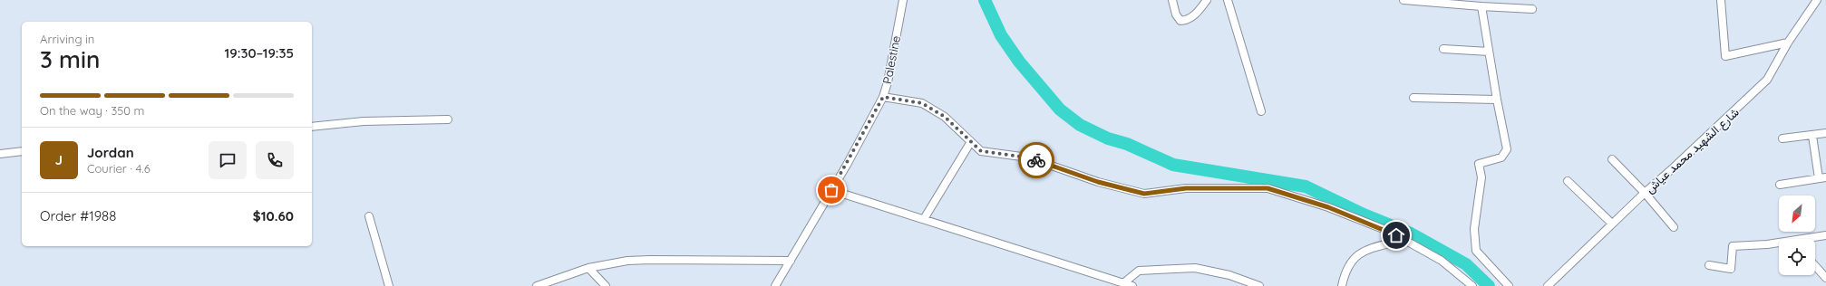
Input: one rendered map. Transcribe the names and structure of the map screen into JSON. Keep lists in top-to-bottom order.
{
  "streets": {
    "street": ["Palestine", "شارع الشهيد محمد عياش"]
  },
  "north": "bottom left",
  "page": {
    "heading": ["3 min", "Arriving in", "19:30–19:35"],
    "panel": [
      "Jordan",
      "Courier · 4.6",
      "Order #1988",
      "$10.60"
    ],
    "bar": "On the way · 350 m",
    "round": "J"
  }
}
